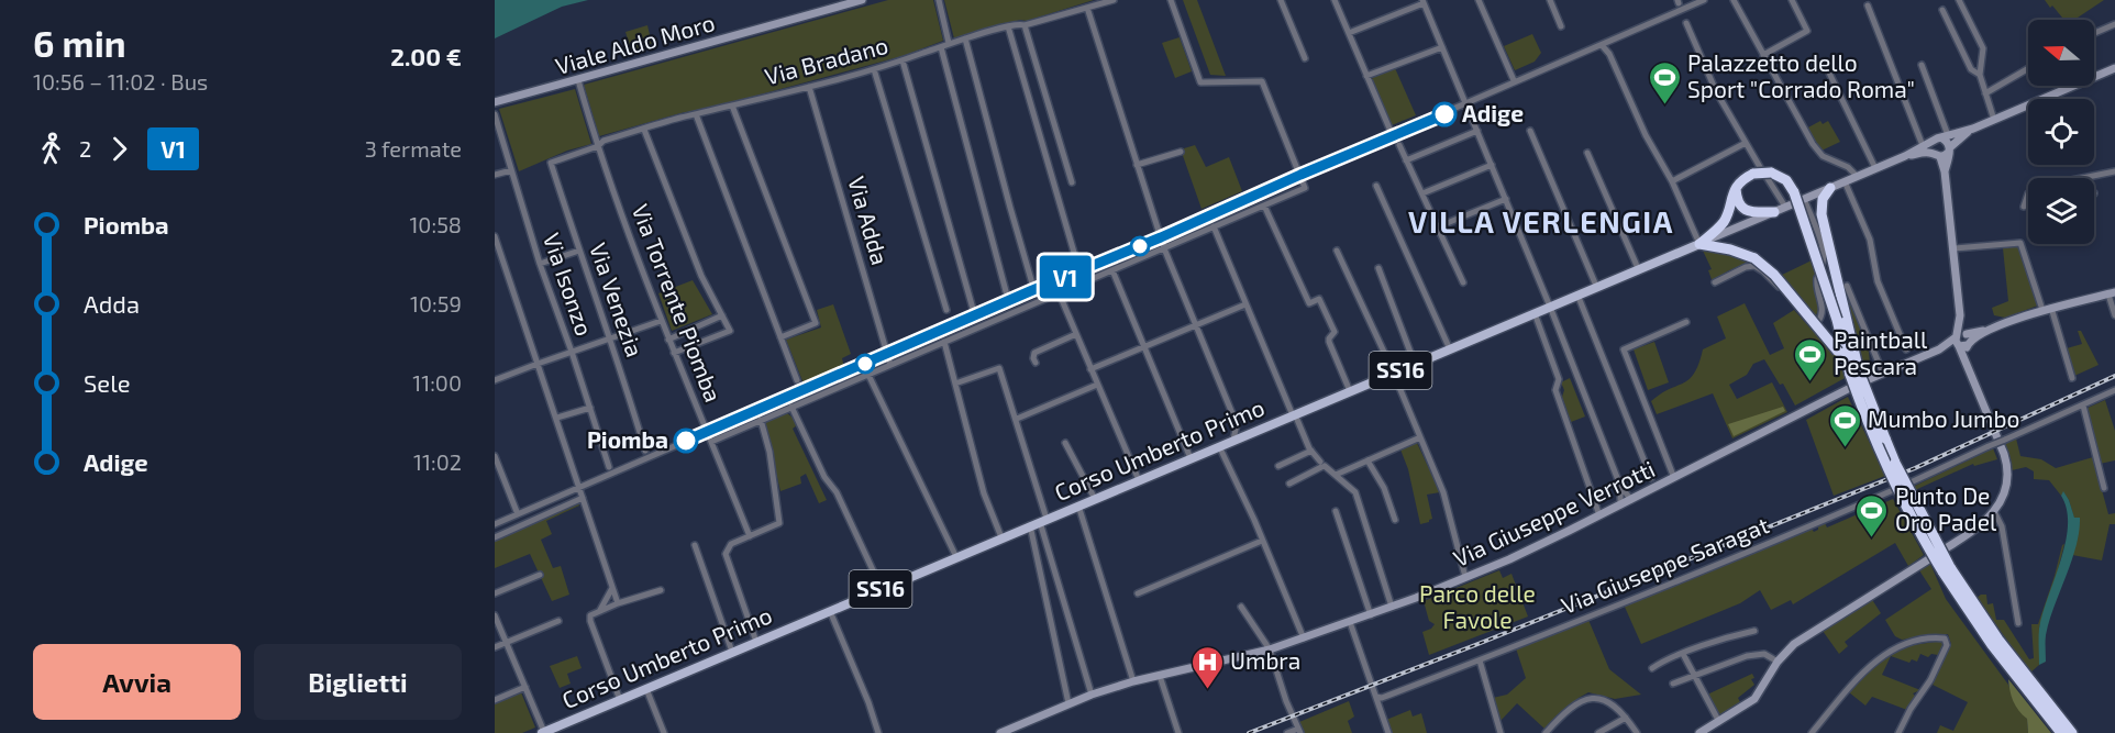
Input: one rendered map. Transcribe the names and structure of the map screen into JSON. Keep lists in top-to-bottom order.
{
  "streets": {
    "main road": ["SS16", "Corso Umberto Primo"],
    "street": [
      "Viale Aldo Moro",
      "Via Bradano",
      "Via Adda",
      "Via Isonzo",
      "Via Venezia",
      "Via Torrente Piomba",
      "Via Giuseppe Verrotti",
      "Via Giuseppe Saragat"
    ]
  },
  "crossings": [
    ["Viale Aldo Moro", "Via Torrente Piomba"],
    ["Via Bradano", "Via Adda"],
    ["Via Bradano", "Via Venezia"],
    ["Via Bradano", "Via Torrente Piomba"]
  ],
  "districts": ["VILLA VERLENGIA"],
  "parks": ["Parco delle Favole"],
  "places": {
    "sports": [
      "Palazzetto dello Sport \"Corrado Roma\"",
      "Paintball Pescara",
      "Mumbo Jumbo",
      "Punto De Oro Padel"
    ],
    "other": ["Adige", "Piomba"],
    "hospital": ["Umbra"]
  },
  "lines": ["bus line V1"],
  "north": "left",
  "page": {
    "heading": ["6 min", "10:56 – 11:02 · Bus", "2.00 €"],
    "on_map": "V1",
    "legs": ["2", "V1", "3 fermate"],
    "list": [
      {
        "name": "Piomba",
        "value": "10:58"
      },
      {
        "name": "Adda",
        "value": "10:59"
      },
      {
        "name": "Sele",
        "value": "11:00"
      },
      {
        "name": "Adige",
        "value": "11:02"
      }
    ],
    "buttons": ["Avvia", "Biglietti"]
  }
}
